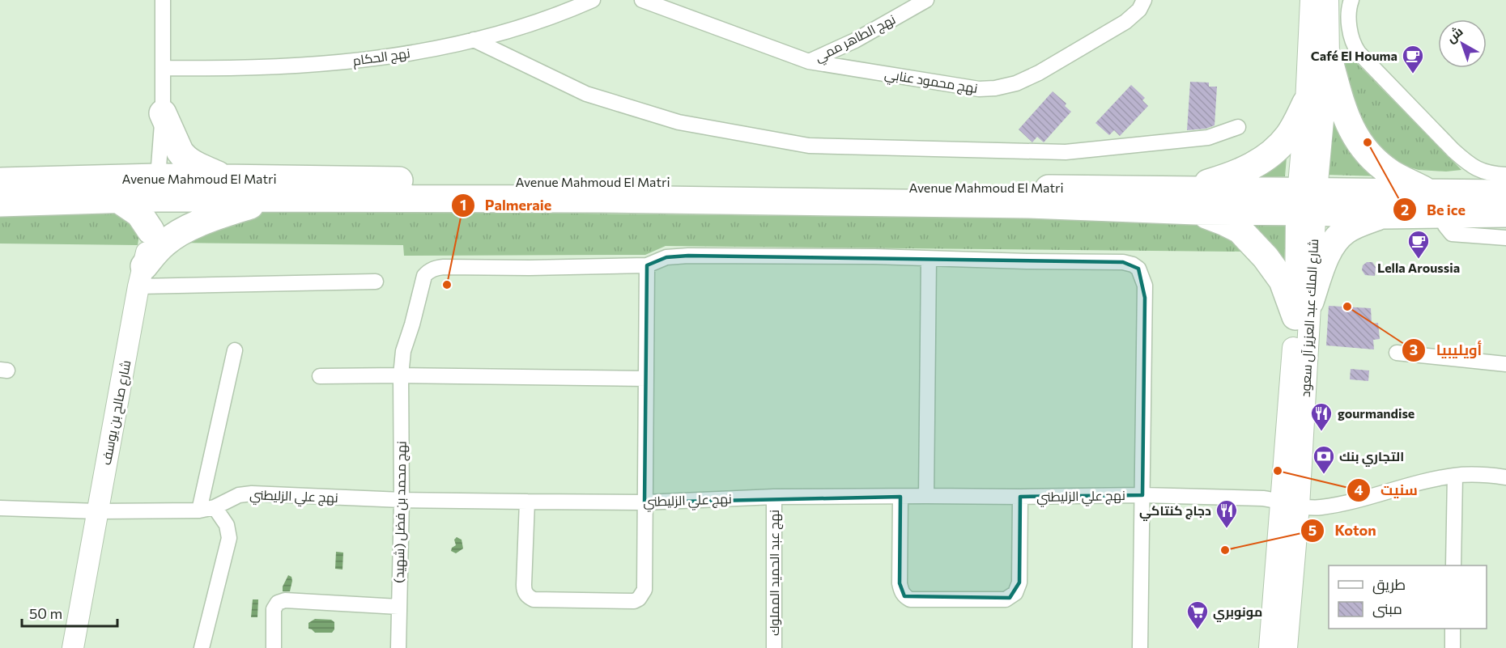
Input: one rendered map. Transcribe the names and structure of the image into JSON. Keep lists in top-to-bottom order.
{
  "streets": {
    "highway": ["Avenue Mahmoud El Matri"],
    "main road": ["شارع الملك عبد العزيز آل سعود", "شارع صالح بن يوسف"],
    "street": [
      "نهج الطاهر ممي",
      "نهج الحكام",
      "نهج محمود عنابي",
      "نهج علي الزليطني",
      "نهج محمد بن فضل (شهيد)",
      "نهج عبد الحميد المملوك"
    ]
  },
  "crossings": [
    ["نهج الطاهر ممي", "نهج محمود عنابي"],
    ["Avenue Mahmoud El Matri", "شارع صالح بن يوسف"],
    ["شارع الملك عبد العزيز آل سعود", "نهج علي الزليطني"],
    ["شارع صالح بن يوسف", "نهج علي الزليطني"],
    ["نهج علي الزليطني", "نهج محمد بن فضل (شهيد)"],
    ["نهج علي الزليطني", "نهج عبد الحميد المملوك"]
  ],
  "places": {
    "cafe": ["Café El Houma", "Lella Aroussia"],
    "other": [
      "Be ice",
      "Palmeraie",
      "أويليبيا",
      "سنيت",
      "Koton"
    ],
    "restaurant": ["gourmandise", "دجاج كنتاكي"],
    "bank": ["التجاري بنك"],
    "supermarket": ["مونوبري"]
  },
  "legend": ["طريق", "مبنى"],
  "scale_bar": "50 m",
  "north": "top left"
}
